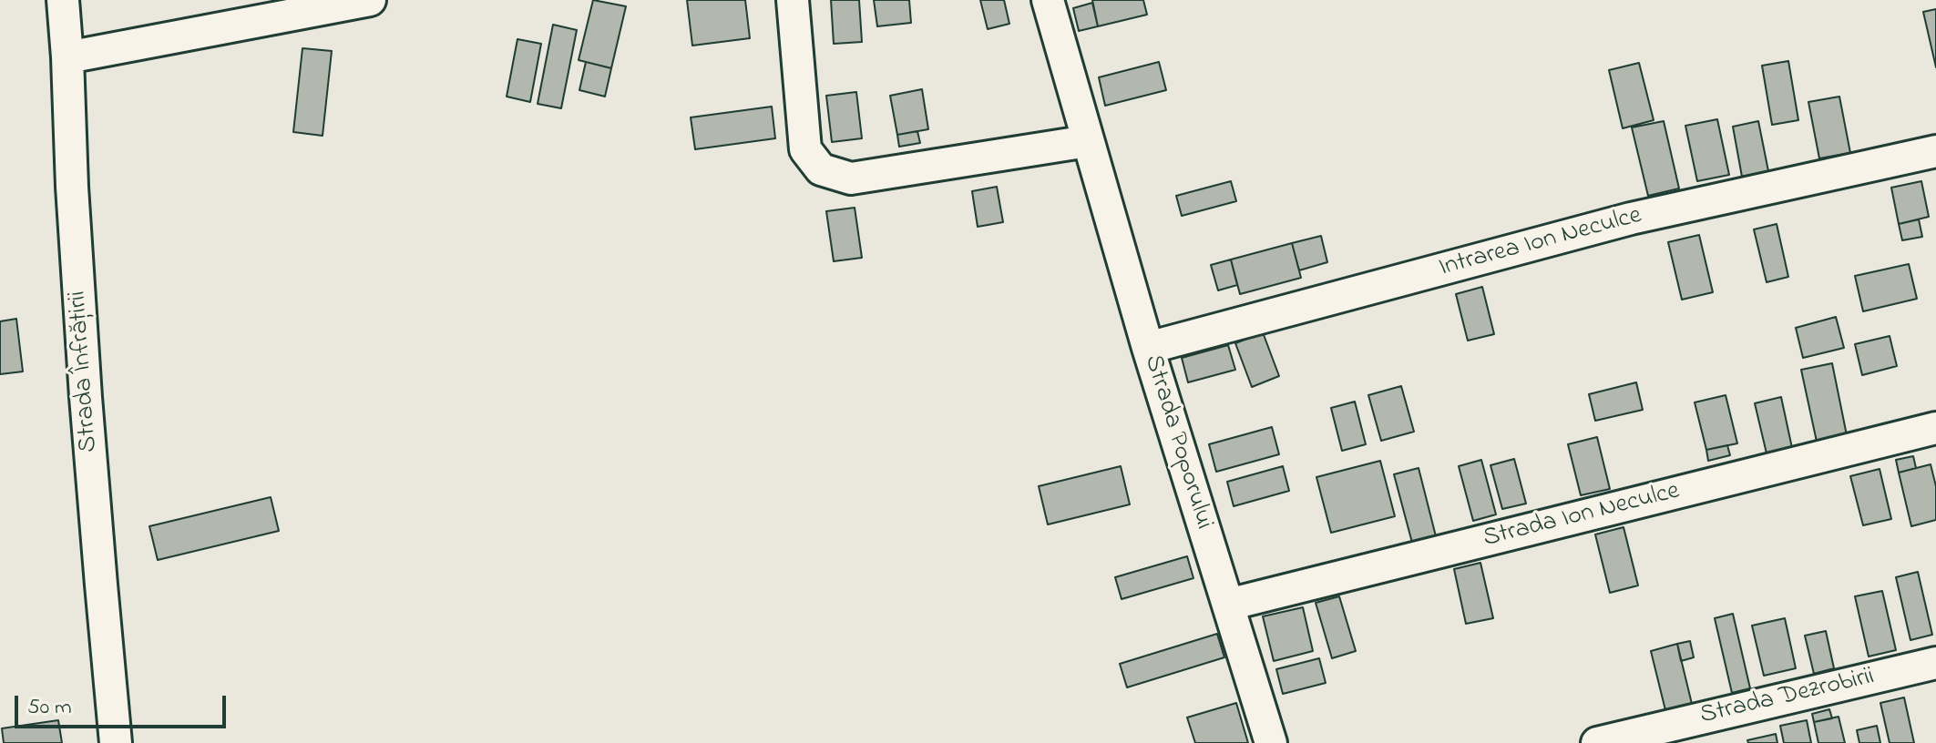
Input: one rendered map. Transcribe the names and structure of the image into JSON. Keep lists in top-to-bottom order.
{
  "streets": {
    "street": [
      "Intrarea Ion Neculce",
      "Strada Înfrățirii",
      "Strada Poporului",
      "Strada Ion Neculce",
      "Strada Dezrobirii"
    ]
  },
  "crossings": [
    ["Intrarea Ion Neculce", "Strada Poporului"],
    ["Strada Poporului", "Strada Ion Neculce"]
  ],
  "scale_bar": "50 m"
}
